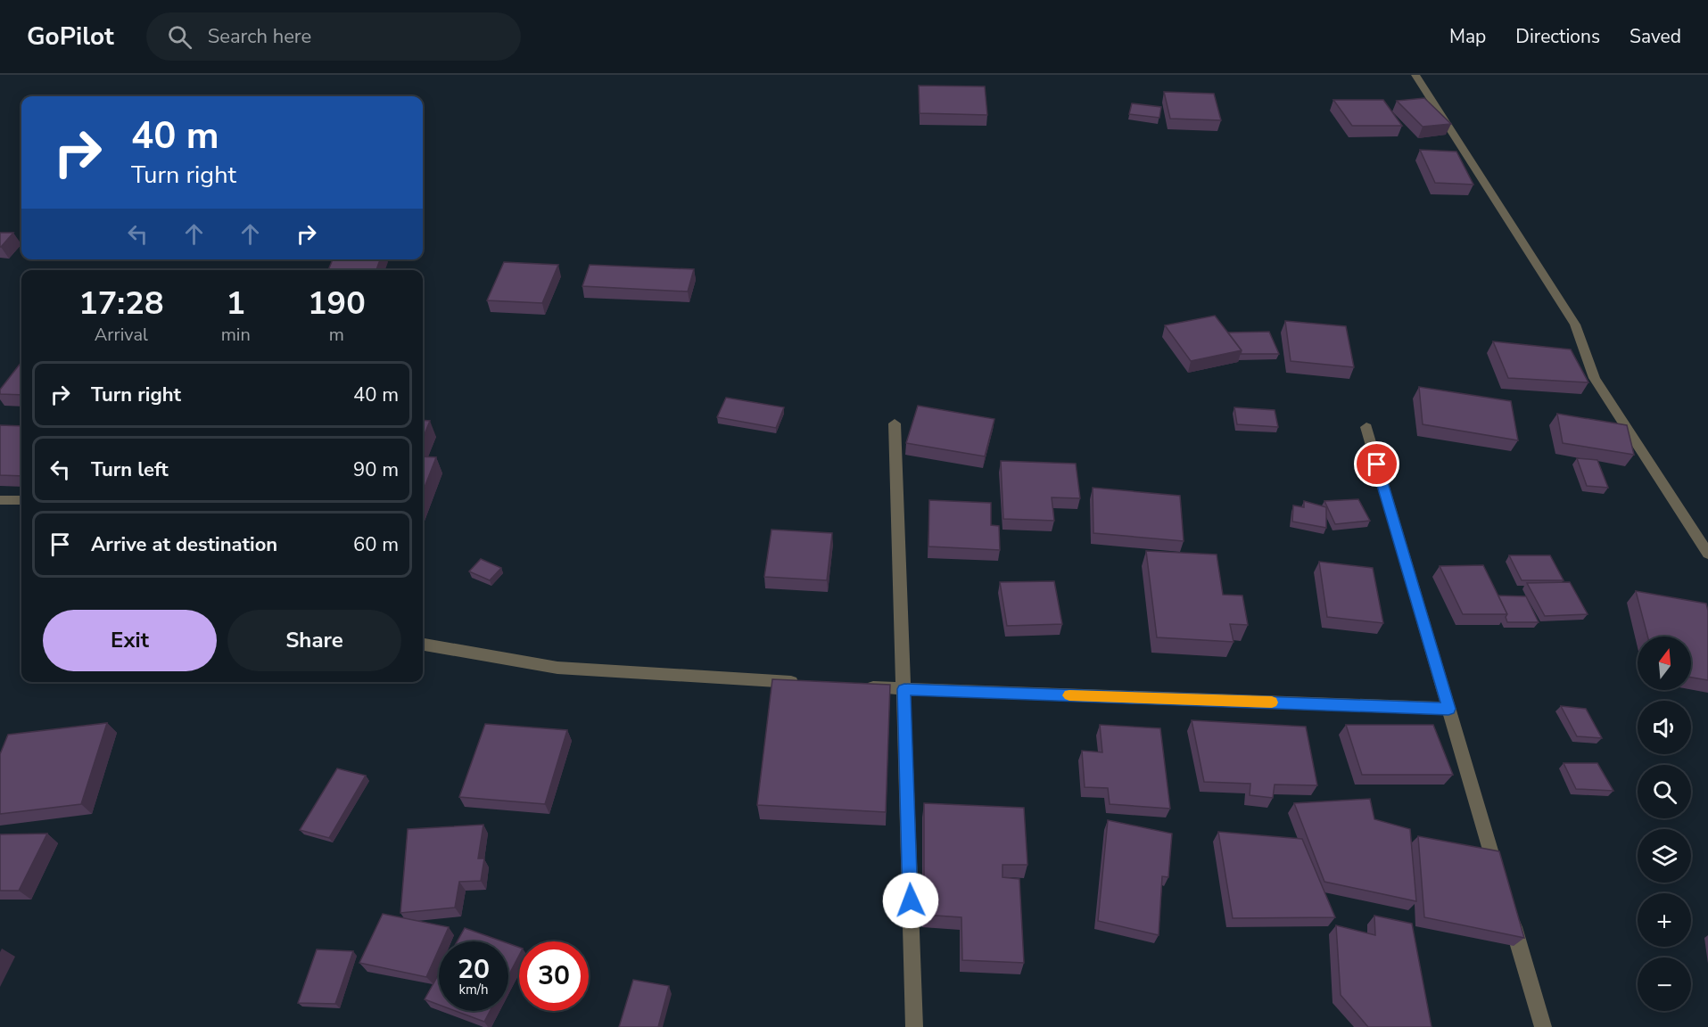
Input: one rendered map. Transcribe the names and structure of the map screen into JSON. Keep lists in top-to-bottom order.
{
  "north": "top",
  "page": {
    "header": "GoPilot",
    "search": "Search here",
    "nav": ["Map", "Directions", "Saved"],
    "turn": ["40 m", "Turn right"],
    "eta": [
      "17:28",
      "Arrival",
      "1",
      "min",
      "190",
      "m"
    ],
    "list": [
      {
        "name": "Turn right",
        "value": "40 m"
      },
      {
        "name": "Turn left",
        "value": "90 m"
      },
      {
        "name": "Arrive at destination",
        "value": "60 m"
      }
    ],
    "buttons": ["Exit", "Share"],
    "map_buttons": ["+", "−"],
    "speed": "20 km/h",
    "limit": "30"
  }
}
